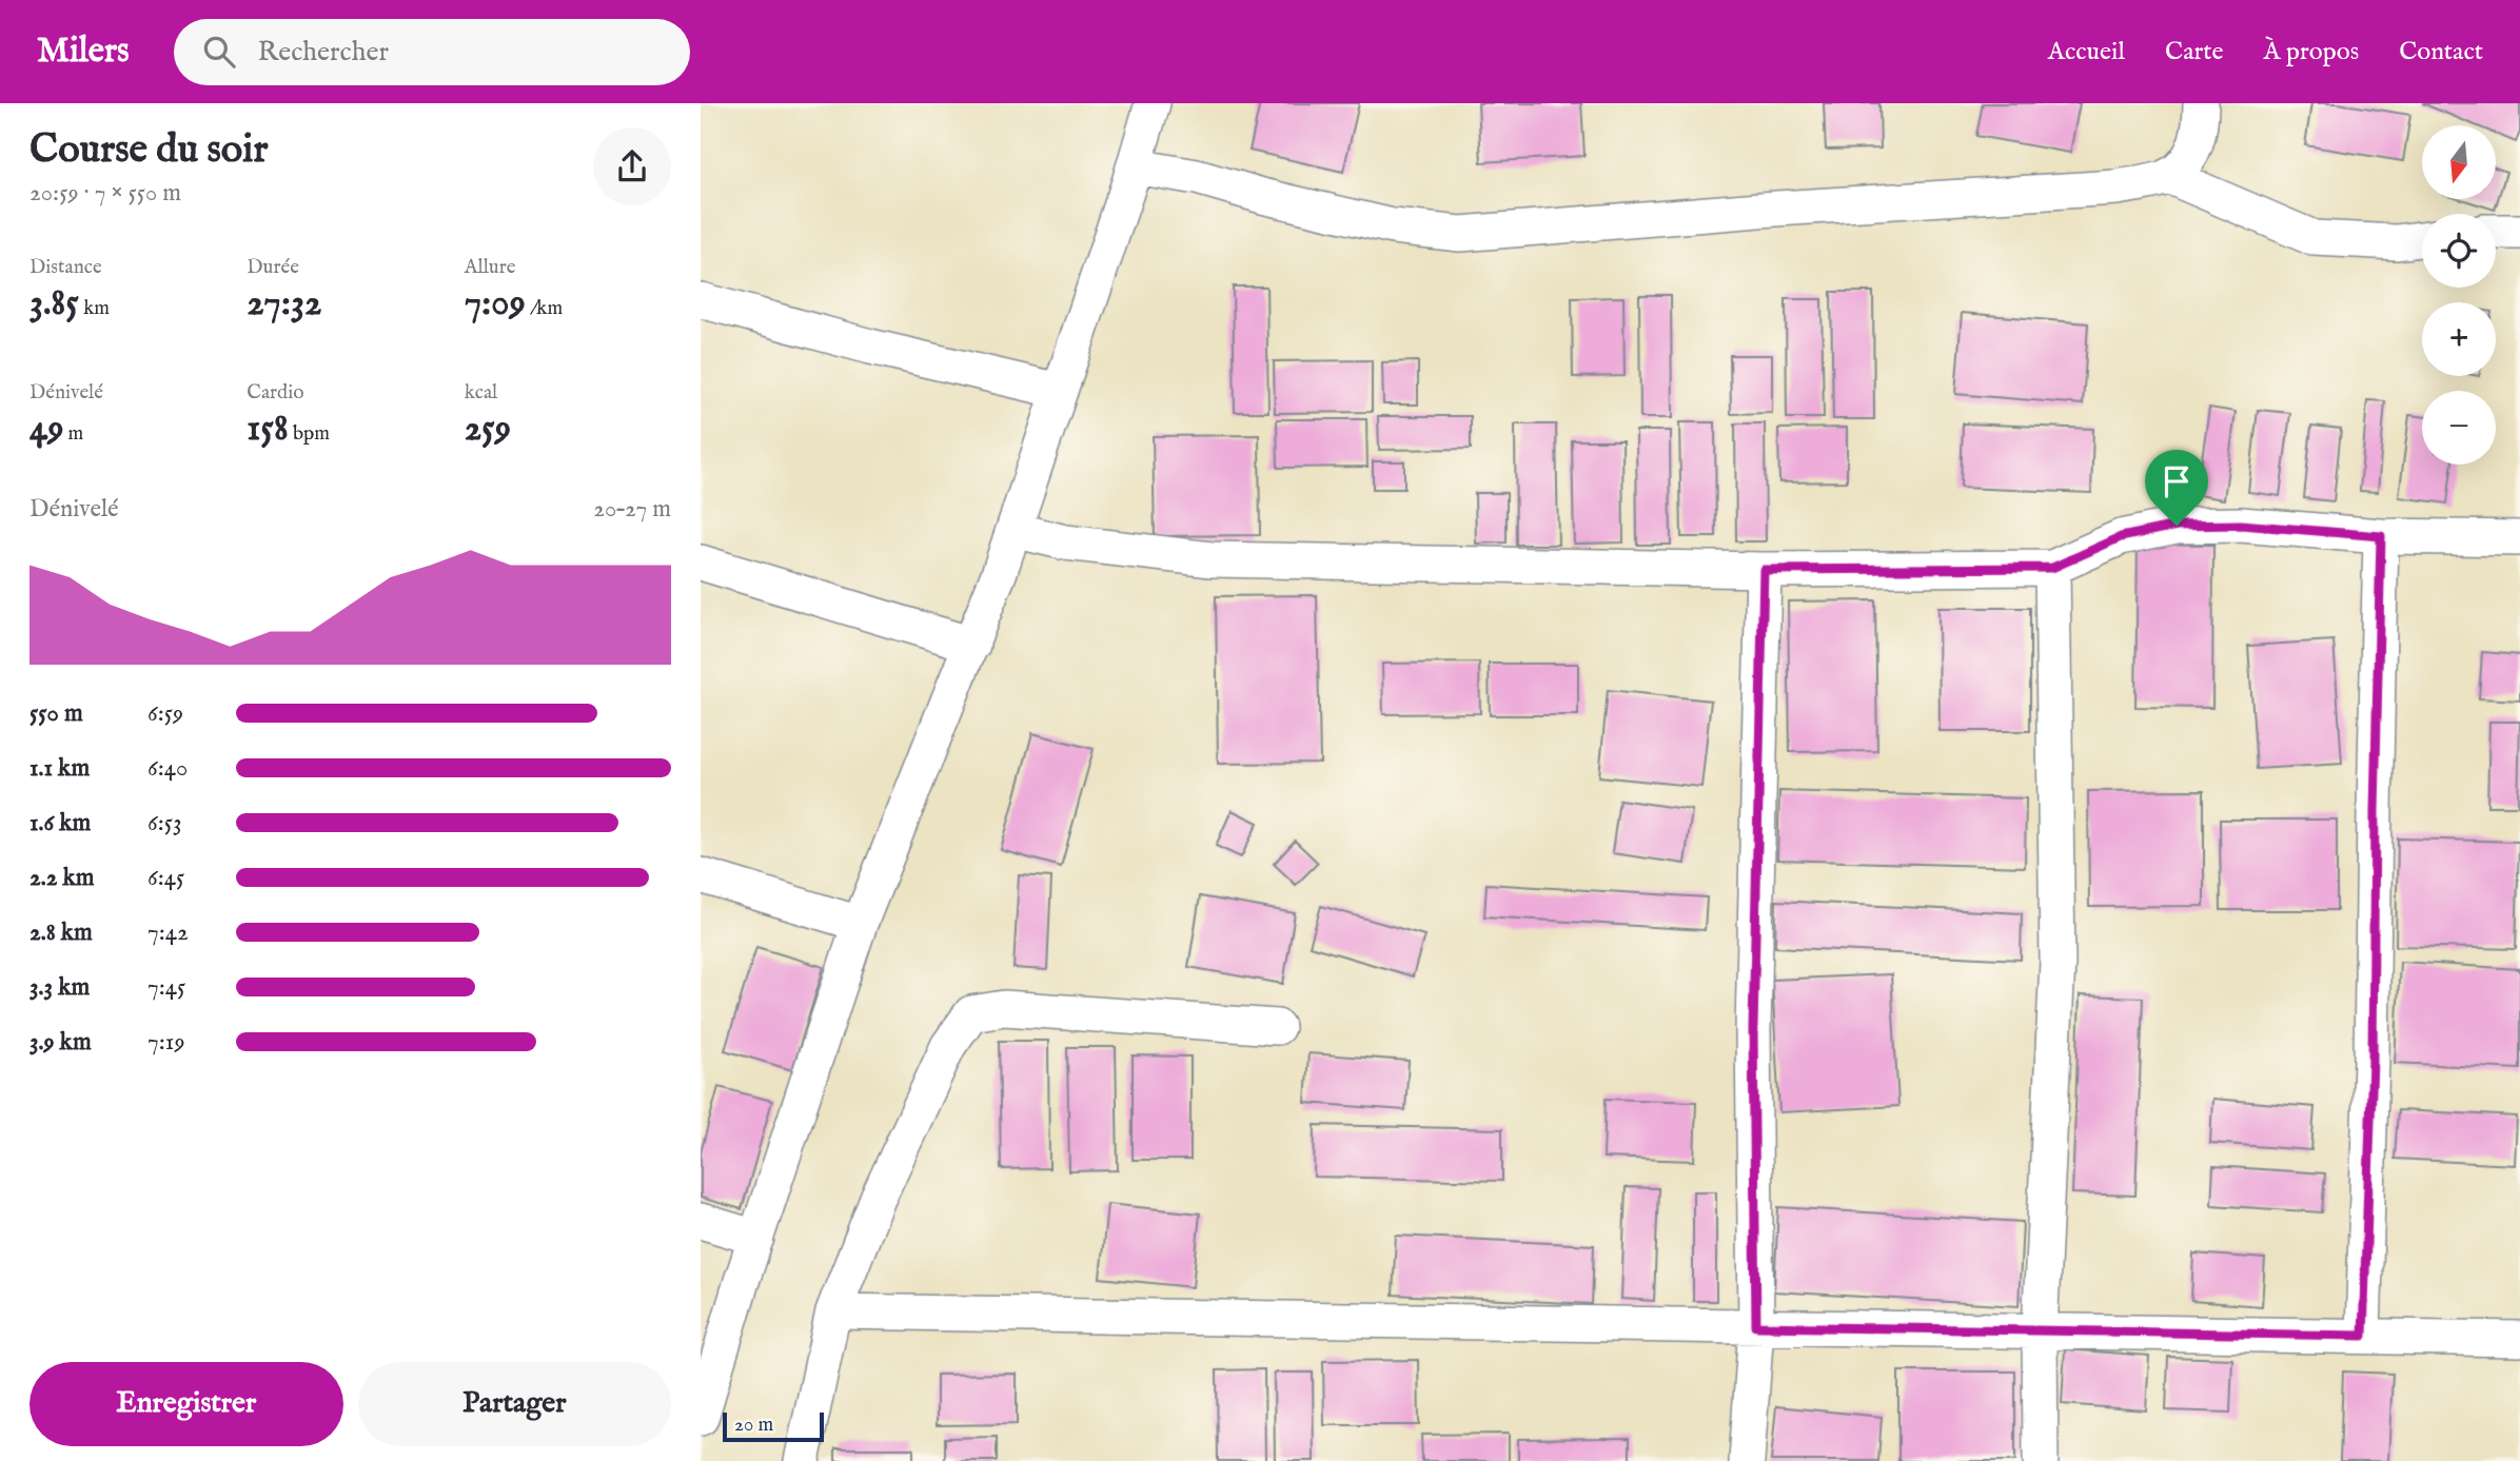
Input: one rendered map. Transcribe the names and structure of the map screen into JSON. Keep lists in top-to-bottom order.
{
  "scale_bar": "20 m",
  "north": "bottom",
  "page": {
    "header": "Milers",
    "search": "Rechercher",
    "nav": [
      "Accueil",
      "Carte",
      "À propos",
      "Contact"
    ],
    "heading": ["Course du soir", "20:59 · 7 × 550 m"],
    "map_buttons": ["+", "−"],
    "stats": [
      ["Distance", "3.85 km"],
      ["Durée", "27:32"],
      ["Allure", "7:09 /km"],
      ["Dénivelé", "49 m"],
      ["Cardio", "158 bpm"],
      ["kcal", "259"]
    ],
    "chart": ["Dénivelé", "20–27 m"],
    "list": [
      {
        "name": "550 m",
        "note": "6:59"
      },
      {
        "name": "1.1 km",
        "note": "6:40"
      },
      {
        "name": "1.6 km",
        "note": "6:53"
      },
      {
        "name": "2.2 km",
        "note": "6:45"
      },
      {
        "name": "2.8 km",
        "note": "7:42"
      },
      {
        "name": "3.3 km",
        "note": "7:45"
      },
      {
        "name": "3.9 km",
        "note": "7:19"
      }
    ],
    "buttons": ["Enregistrer", "Partager"],
    "scale": "20 m"
  }
}
